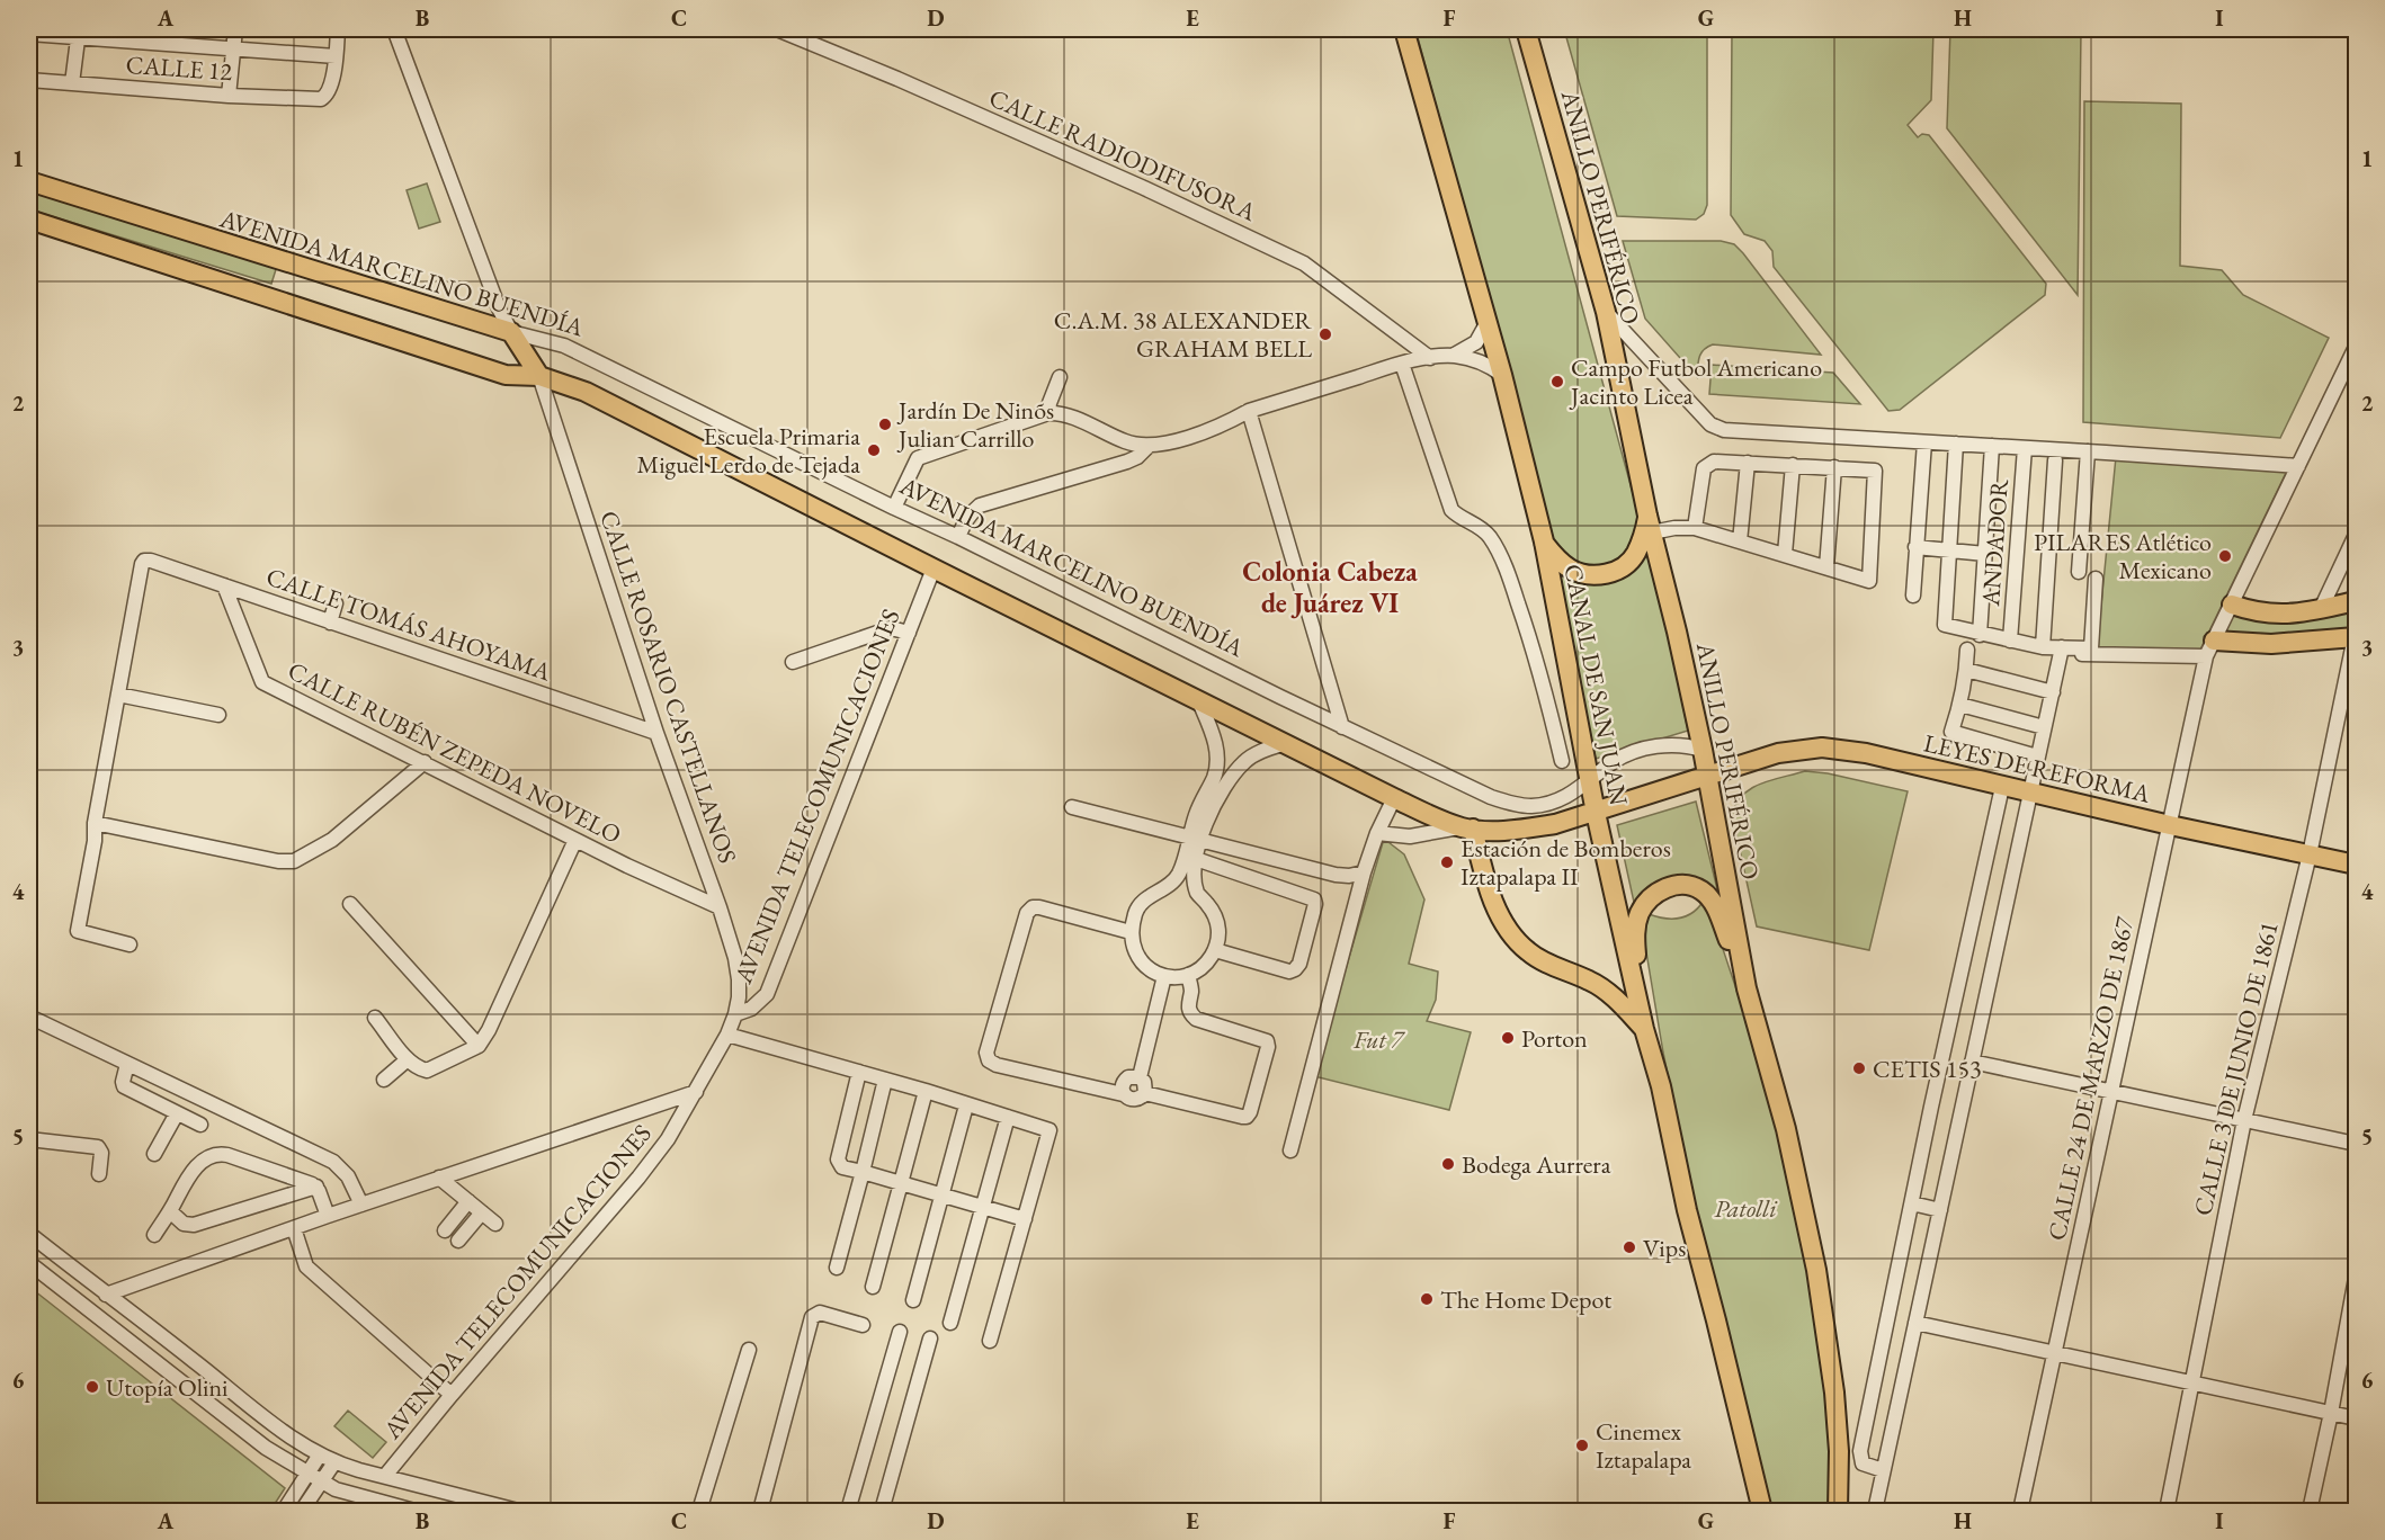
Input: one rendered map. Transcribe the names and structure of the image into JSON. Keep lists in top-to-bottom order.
{
  "streets": {
    "main road": [
      "ANILLO PERIFÉRICO",
      "AVENIDA MARCELINO BUENDÍA",
      "CANAL DE SAN JUAN",
      "LEYES DE REFORMA"
    ],
    "street": [
      "CALLE 12",
      "CALLE RADIODIFUSORA",
      "ANDADOR",
      "CALLE TOMÁS AHOYAMA",
      "CALLE ROSARIO CASTELLANOS",
      "CALLE RUBÉN ZEPEDA NOVELO",
      "AVENIDA TELECOMUNICACIONES",
      "CALLE 3 DE JUNIO DE 1861",
      "CALLE 24 DE MARZO DE 1867"
    ]
  },
  "crossings": [
    ["ANILLO PERIFÉRICO", "AVENIDA MARCELINO BUENDÍA"],
    ["ANILLO PERIFÉRICO", "LEYES DE REFORMA"],
    ["AVENIDA MARCELINO BUENDÍA", "CANAL DE SAN JUAN"],
    ["CALLE TOMÁS AHOYAMA", "CALLE ROSARIO CASTELLANOS"],
    ["CALLE TOMÁS AHOYAMA", "CALLE RUBÉN ZEPEDA NOVELO"],
    ["CALLE ROSARIO CASTELLANOS", "CALLE RUBÉN ZEPEDA NOVELO"],
    ["CALLE ROSARIO CASTELLANOS", "AVENIDA TELECOMUNICACIONES"],
    ["LEYES DE REFORMA", "CALLE 3 DE JUNIO DE 1861"],
    ["LEYES DE REFORMA", "CALLE 24 DE MARZO DE 1867"]
  ],
  "districts": ["Colonia Cabeza de Juárez VI"],
  "parks": ["Fut 7", "Patolli"],
  "places": [
    "C.A.M. 38 ALEXANDER GRAHAM BELL",
    "Campo Futbol Americano Jacinto Licea",
    "Jardín De Ninõs Julian Carrillo",
    "Escuela Primaria Miguel Lerdo de Tejada",
    "PILARES Atlético Mexicano",
    "Estación de Bomberos Iztapalapa II",
    "Porton",
    "CETIS 153",
    "Bodega Aurrera",
    "Vips",
    "The Home Depot",
    "Utopía Olini",
    "Cinemex Iztapalapa"
  ],
  "grid": {
    "columns": [
      "A",
      "B",
      "C",
      "D",
      "E",
      "F",
      "G",
      "H",
      "I"
    ],
    "rows": [
      "1",
      "2",
      "3",
      "4",
      "5",
      "6"
    ]
  }
}
